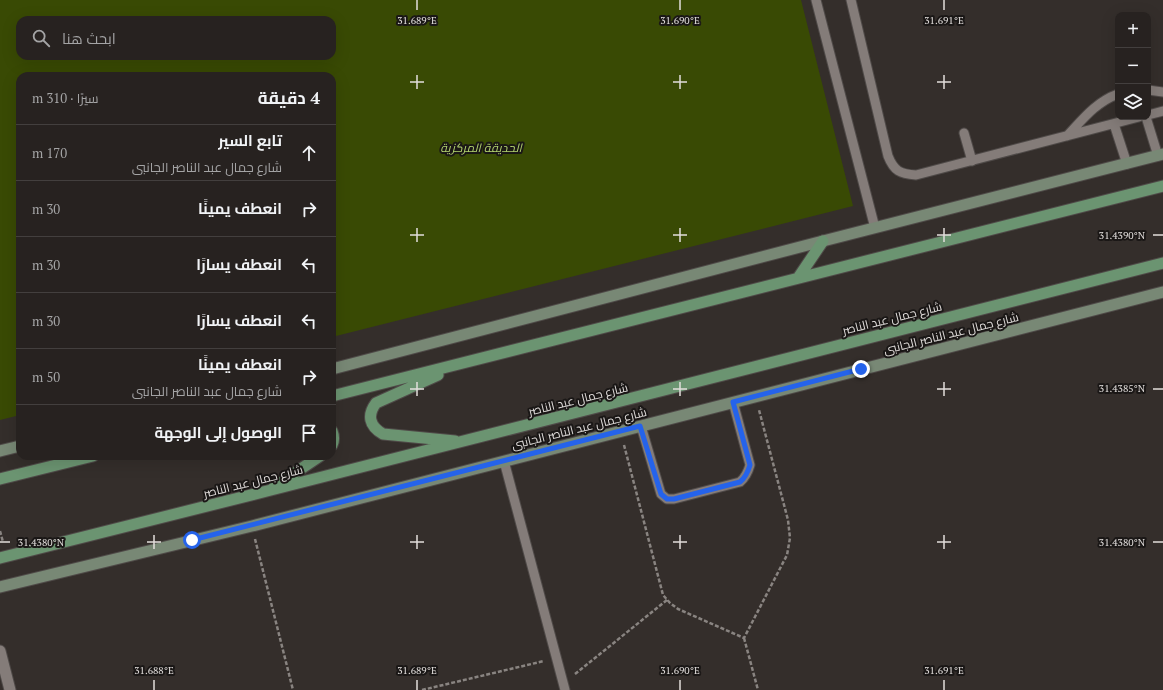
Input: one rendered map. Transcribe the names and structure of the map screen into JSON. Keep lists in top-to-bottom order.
{
  "streets": {
    "main road": ["شارع جمال عبد الناصر", "شارع جمال عبد الناصر الجانبى"]
  },
  "parks": ["الحديقة المركزية"],
  "page": {
    "map_buttons": ["+", "−"],
    "search": "ابحث هنا",
    "heading": ["4 دقيقة", "سيرًا · 310 m"],
    "list": [
      ["تابع السير", "شارع جمال عبد الناصر الجانبى", "170 m"],
      ["انعطف يمينًا", "30 m"],
      ["انعطف يسارًا", "30 m"],
      ["انعطف يسارًا", "30 m"],
      ["انعطف يمينًا", "شارع جمال عبد الناصر الجانبى", "50 m"],
      "الوصول إلى الوجهة"
    ]
  },
  "coordinates": [
    "31.689°E",
    "31.690°E",
    "31.691°E",
    "31.4390°N",
    "31.4385°N",
    "31.4380°N",
    "31.688°E"
  ]
}
